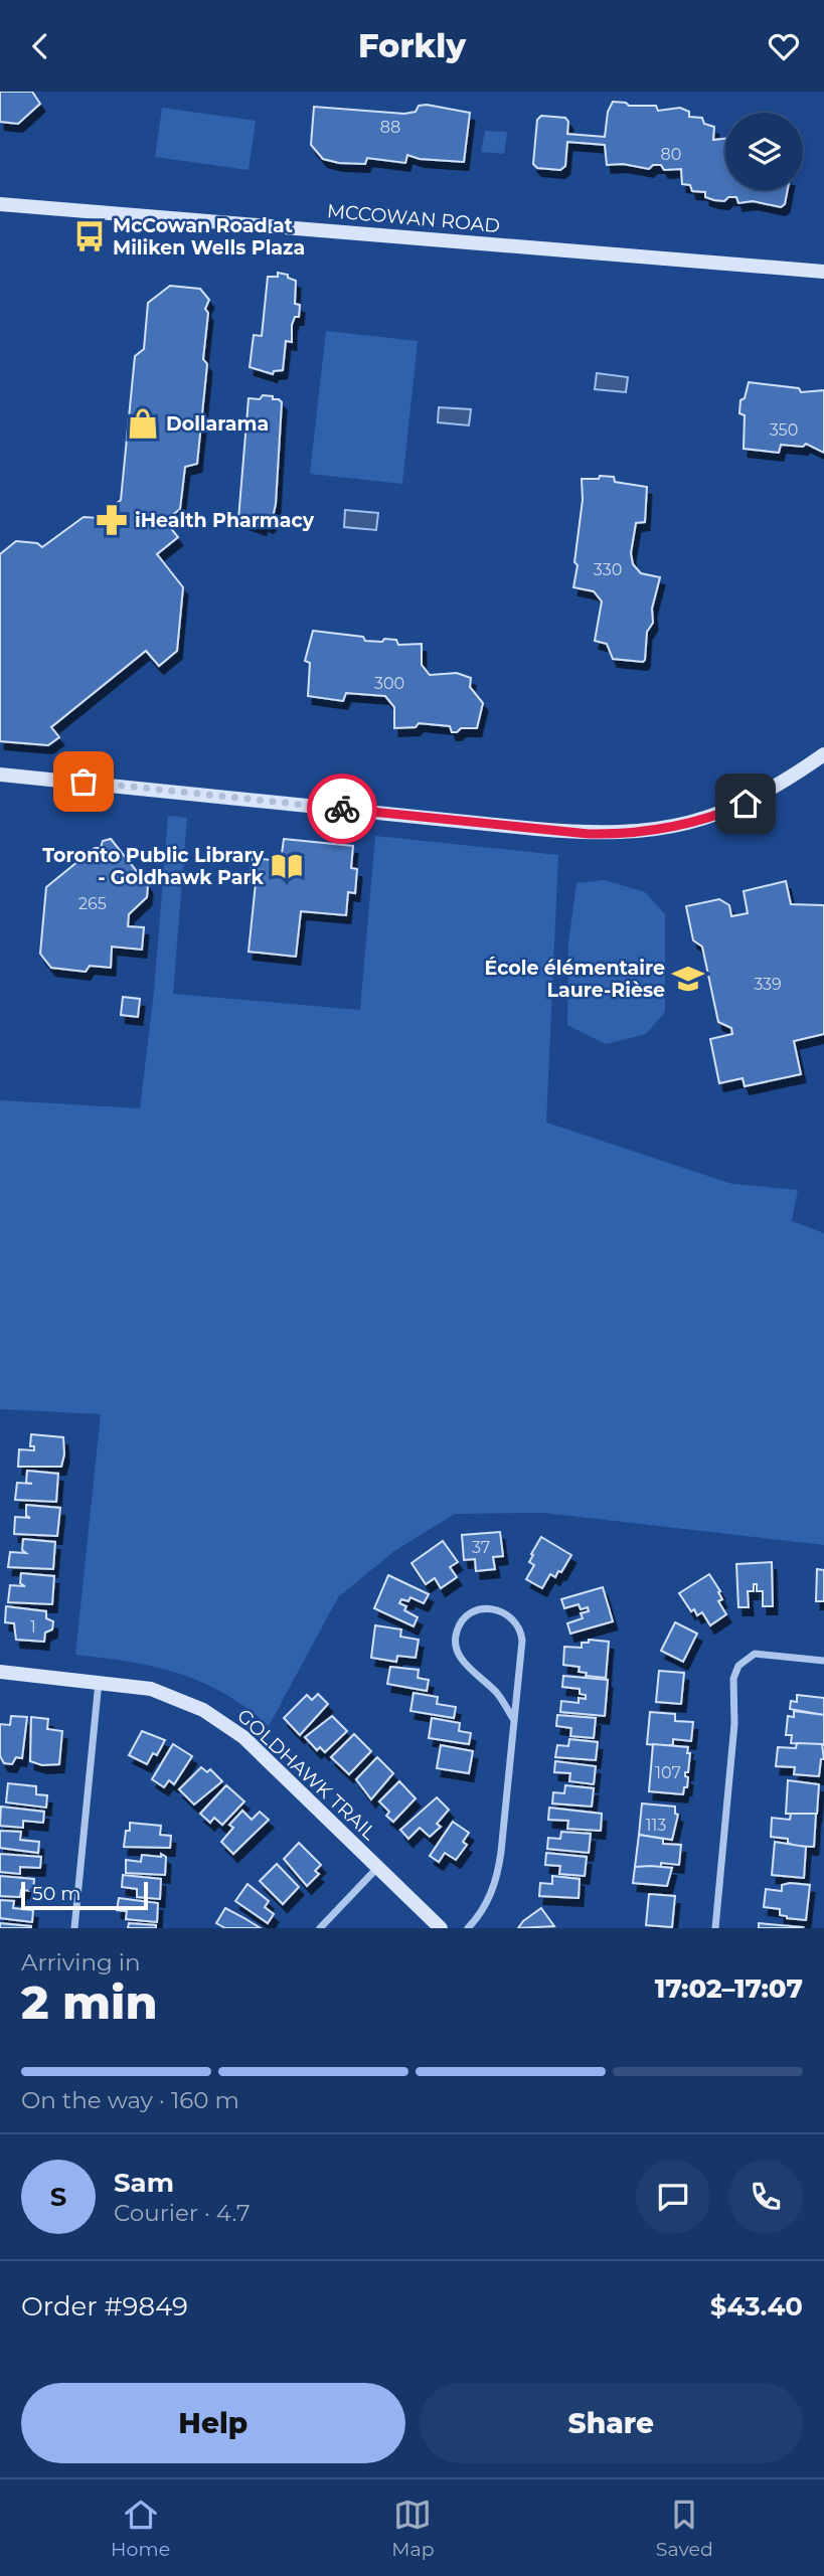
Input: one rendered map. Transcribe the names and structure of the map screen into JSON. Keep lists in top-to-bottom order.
{
  "streets": {
    "street": ["MCCOWAN ROAD", "GOLDHAWK TRAIL"]
  },
  "places": {
    "bus stop": ["McCowan Road at Miliken Wells Plaza"],
    "shop": ["Dollarama"],
    "pharmacy": ["iHealth Pharmacy"],
    "library": ["Toronto Public Library - Goldhawk Park"],
    "school or university": ["École élémentaire Laure-Rièse"]
  },
  "house_numbers": [
    "88",
    "80",
    "350",
    "330",
    "300",
    "265",
    "339",
    "37",
    "1",
    "107",
    "113"
  ],
  "scale_bar": "50 m",
  "page": {
    "header": "Forkly",
    "scale": "50 m",
    "heading": ["2 min", "Arriving in", "17:02–17:07"],
    "panel": [
      "Sam",
      "Courier · 4.7",
      "Order #9849",
      "$43.40"
    ],
    "bar": "On the way · 160 m",
    "round": "S",
    "buttons": ["Help", "Share"],
    "tabs": ["Home", "Map", "Saved"]
  }
}
